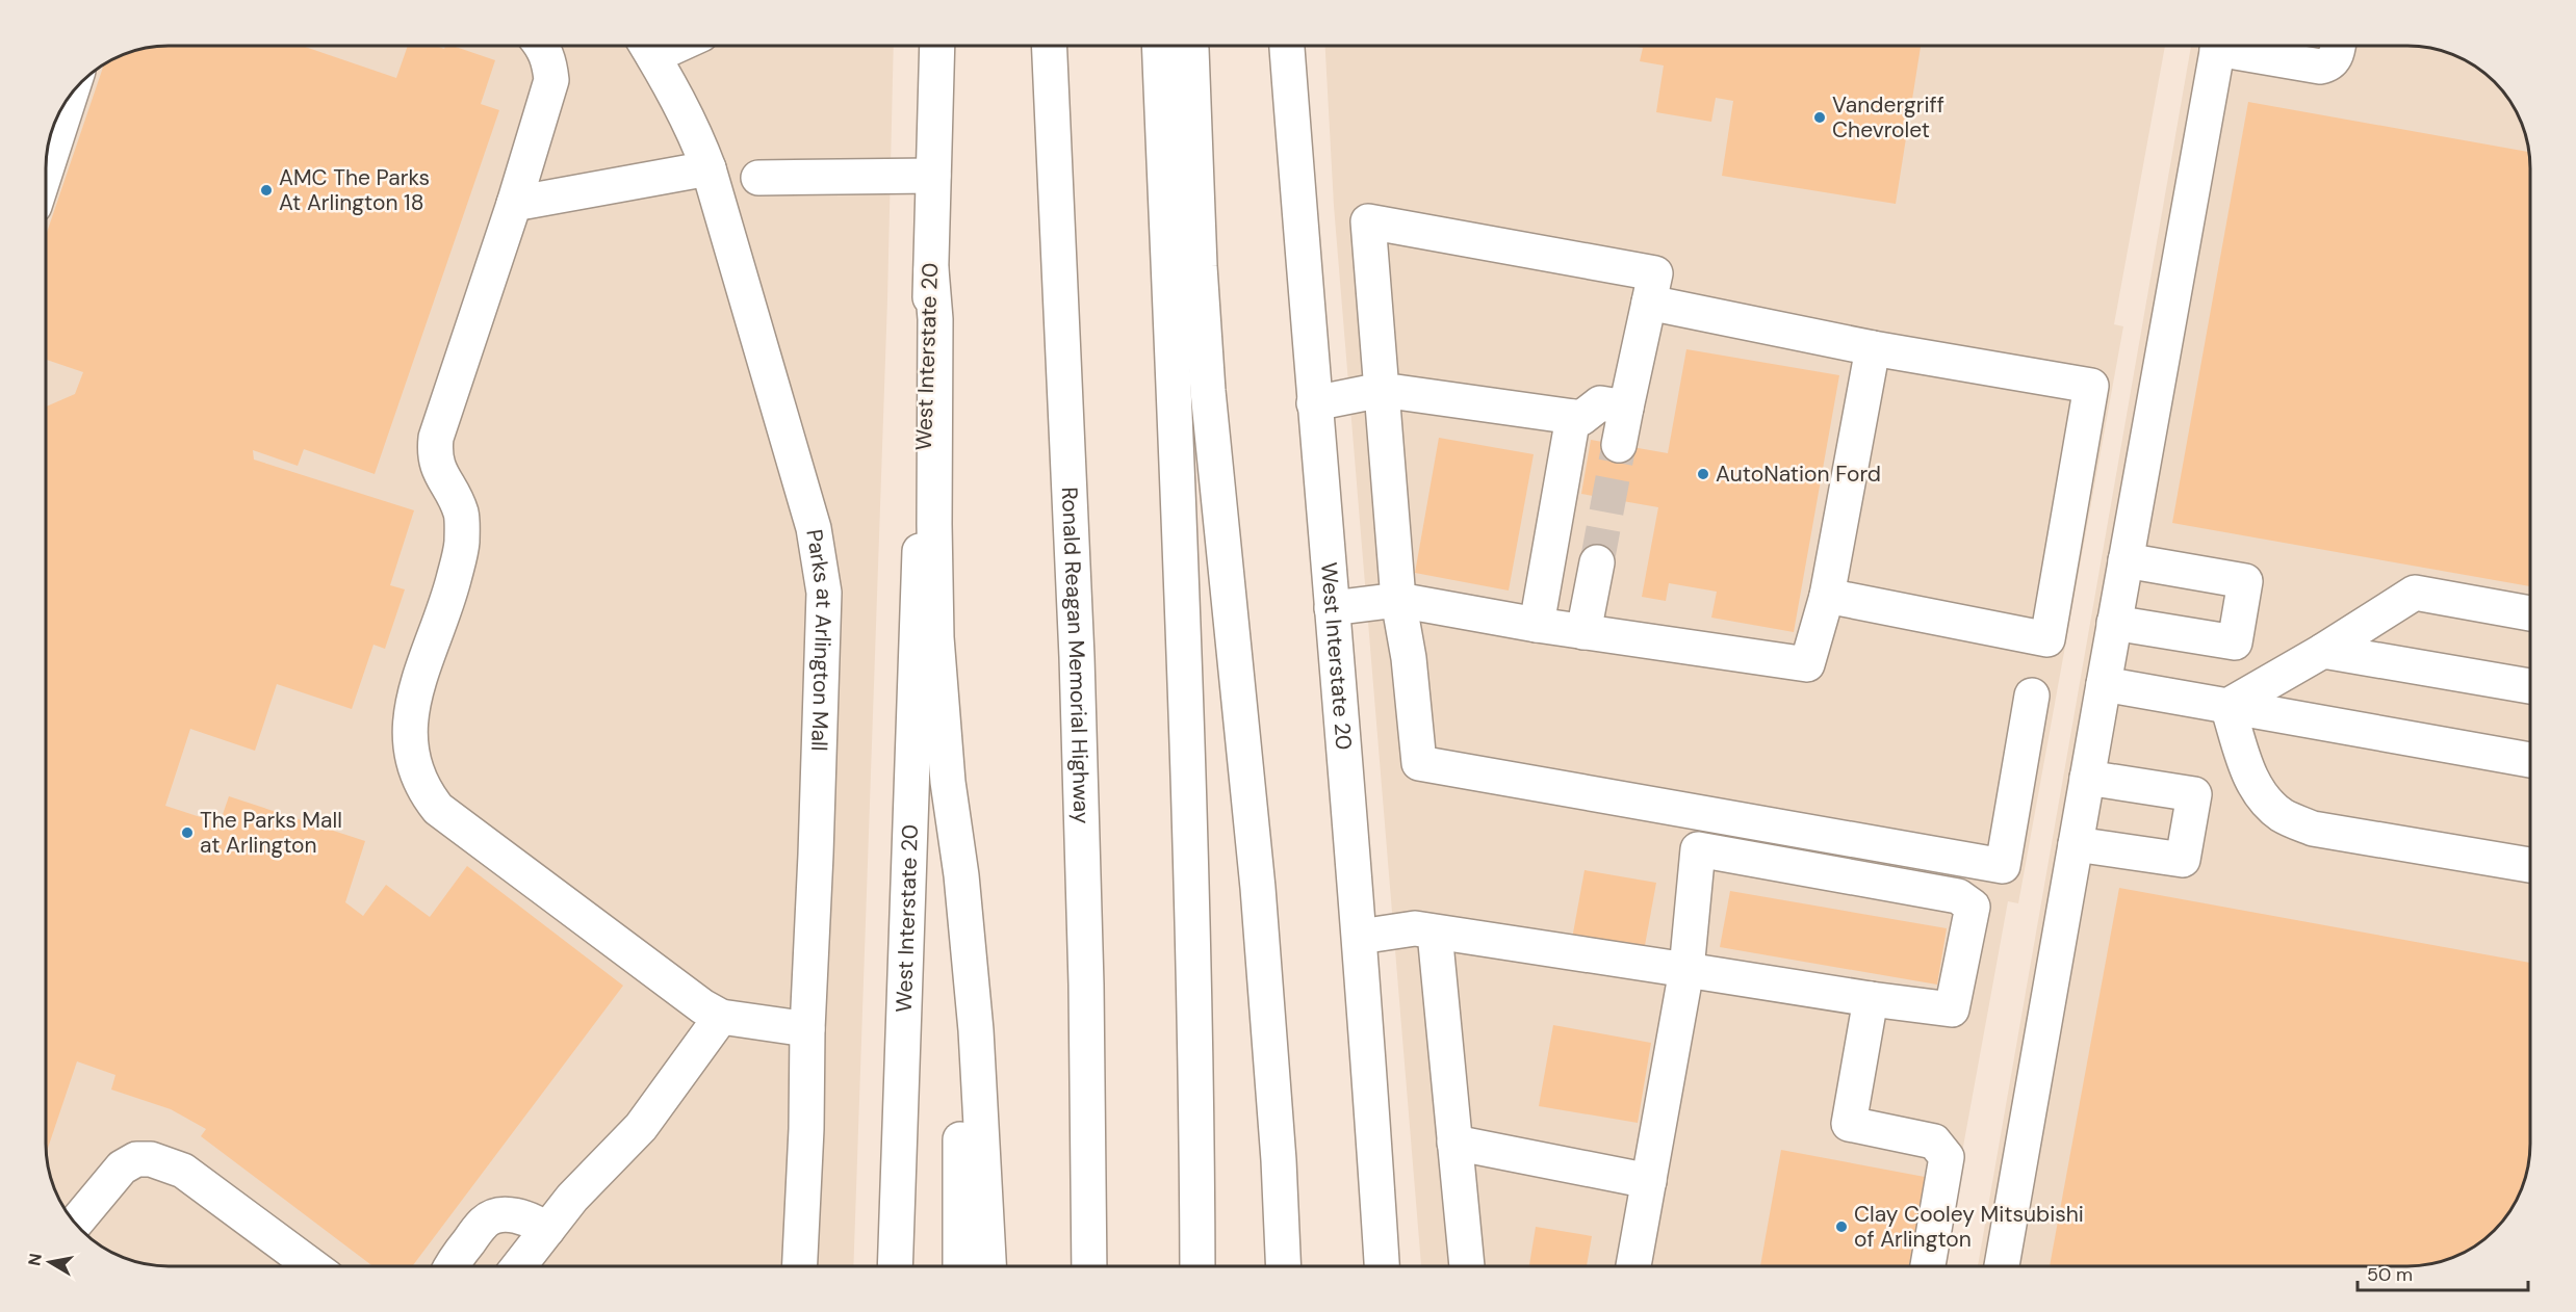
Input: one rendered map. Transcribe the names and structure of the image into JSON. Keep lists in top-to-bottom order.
{
  "streets": {
    "main road": ["West Interstate 20", "Parks at Arlington Mall", "Ronald Reagan Memorial Highway"]
  },
  "places": [
    "Vandergriff Chevrolet",
    "AMC The Parks At Arlington 18",
    "AutoNation Ford",
    "The Parks Mall at Arlington",
    "Clay Cooley Mitsubishi of Arlington"
  ],
  "scale_bar": "50 m",
  "north": "left"
}
